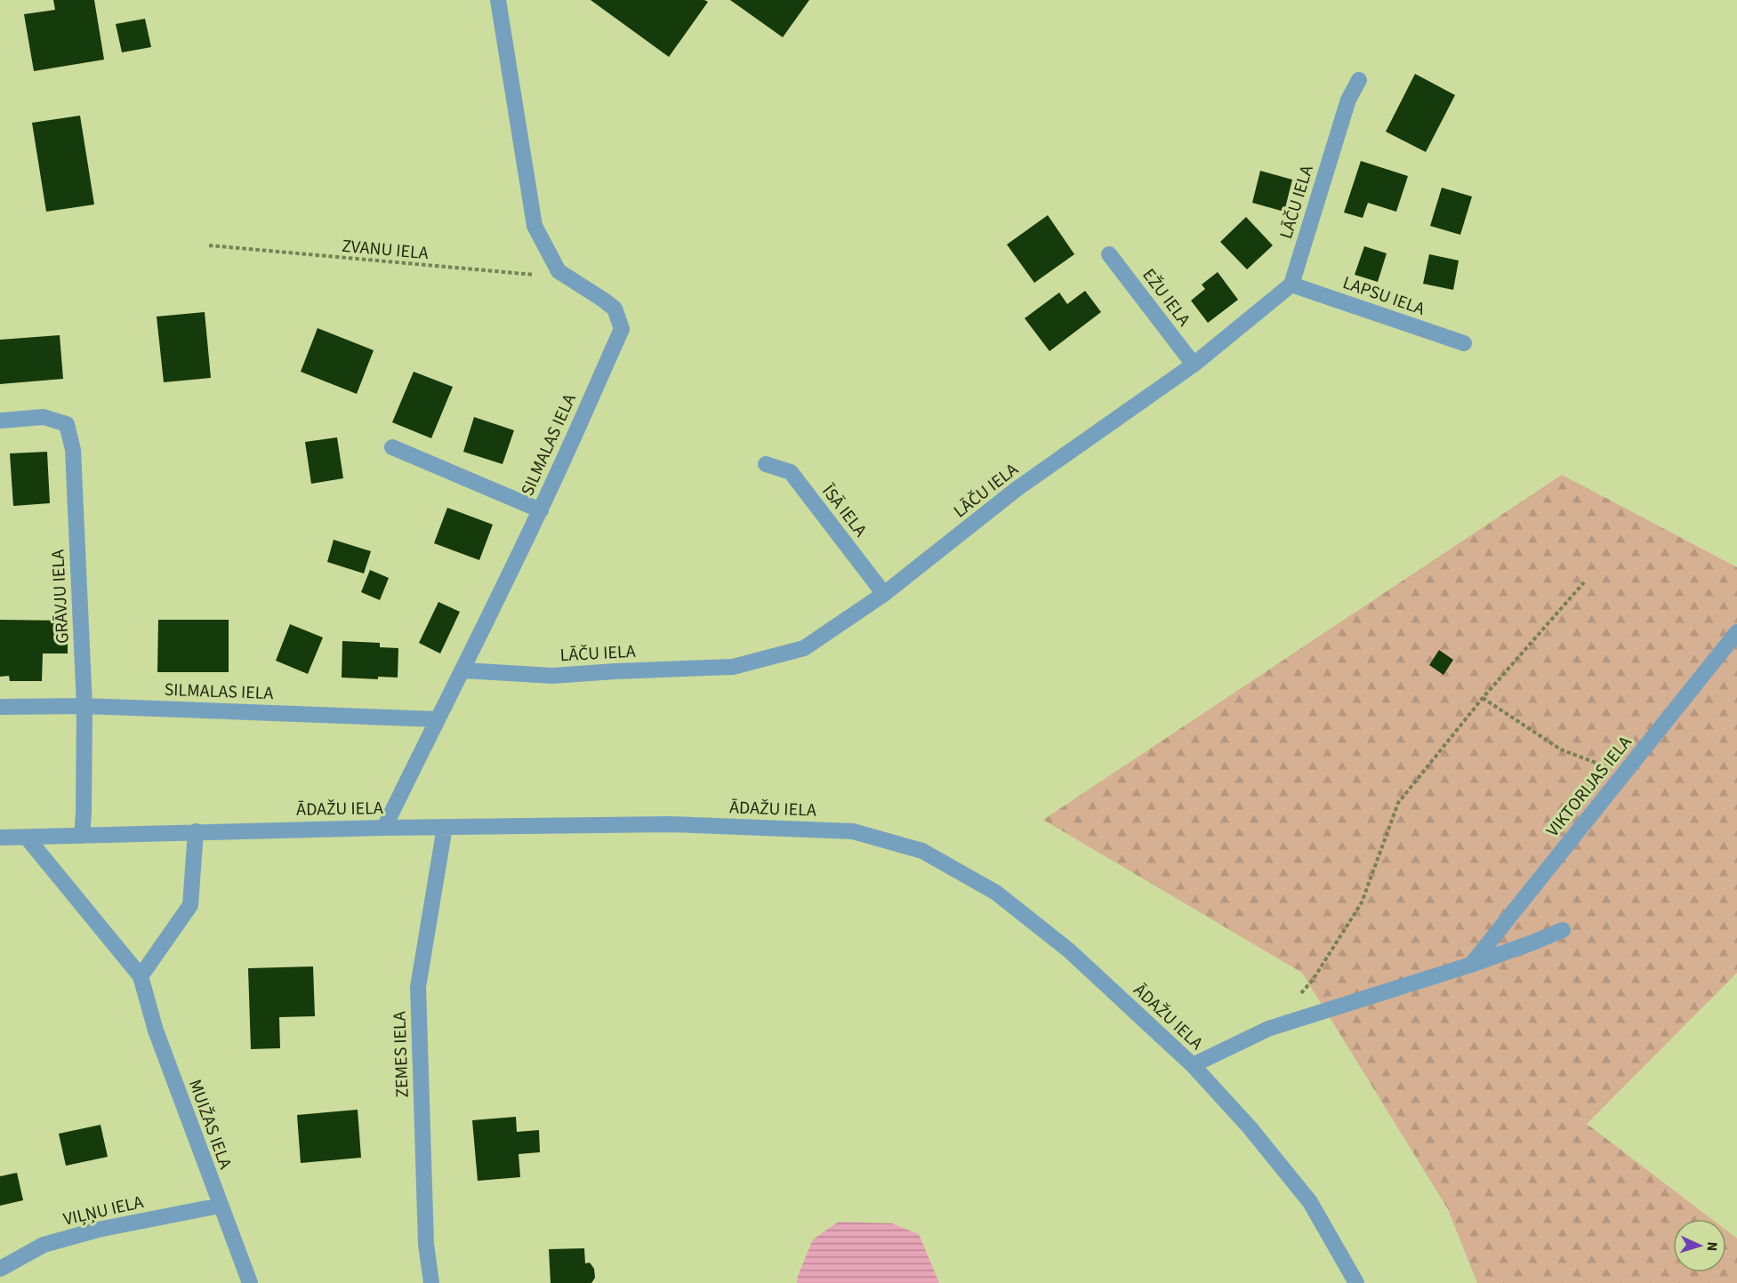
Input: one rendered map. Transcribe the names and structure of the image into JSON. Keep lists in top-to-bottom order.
{
  "streets": {
    "street": [
      "LĀČU IELA",
      "LAPSU IELA",
      "EŽU IELA",
      "SILMALAS IELA",
      "ĪSĀ IELA",
      "GRĀVJU IELA",
      "VIKTORIJAS IELA",
      "ĀDAŽU IELA",
      "ZEMES IELA",
      "MUIŽAS IELA",
      "VIĻŅU IELA"
    ],
    "path": ["ZVANU IELA"]
  },
  "crossings": [
    ["LĀČU IELA", "LAPSU IELA"],
    ["LĀČU IELA", "EŽU IELA"],
    ["LĀČU IELA", "SILMALAS IELA"],
    ["LĀČU IELA", "ĪSĀ IELA"],
    ["ZVANU IELA", "SILMALAS IELA"],
    ["SILMALAS IELA", "GRĀVJU IELA"],
    ["SILMALAS IELA", "ĀDAŽU IELA"],
    ["GRĀVJU IELA", "ĀDAŽU IELA"],
    ["ĀDAŽU IELA", "ZEMES IELA"],
    ["ĀDAŽU IELA", "MUIŽAS IELA"],
    ["MUIŽAS IELA", "VIĻŅU IELA"]
  ],
  "north": "right"
}
